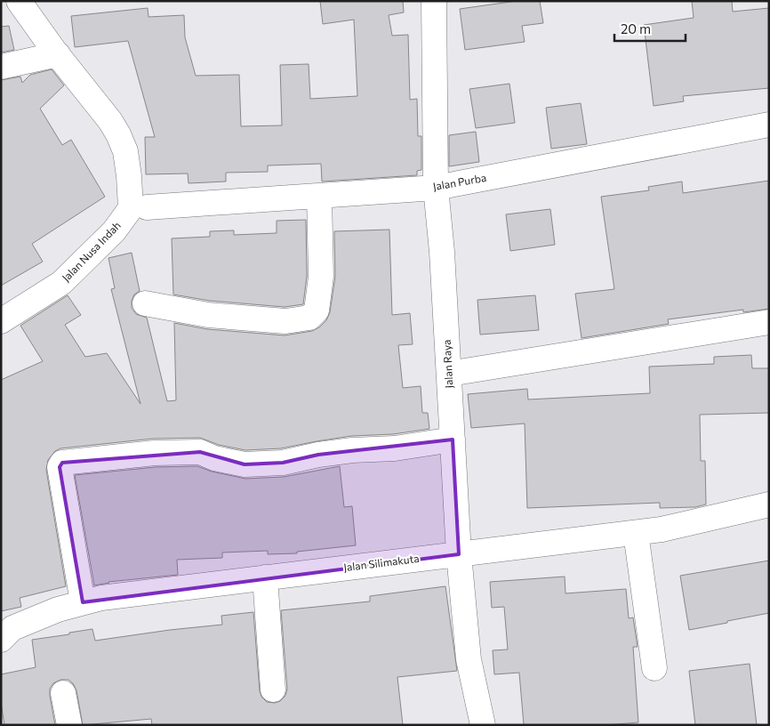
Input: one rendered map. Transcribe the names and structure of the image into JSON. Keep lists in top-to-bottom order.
{
  "streets": {
    "street": [
      "Jalan Purba",
      "Jalan Nusa Indah",
      "Jalan Raya",
      "Jalan Silimakuta"
    ]
  },
  "crossings": [
    ["Jalan Purba", "Jalan Raya"],
    ["Jalan Raya", "Jalan Silimakuta"]
  ],
  "scale_bar": "20 m"
}
